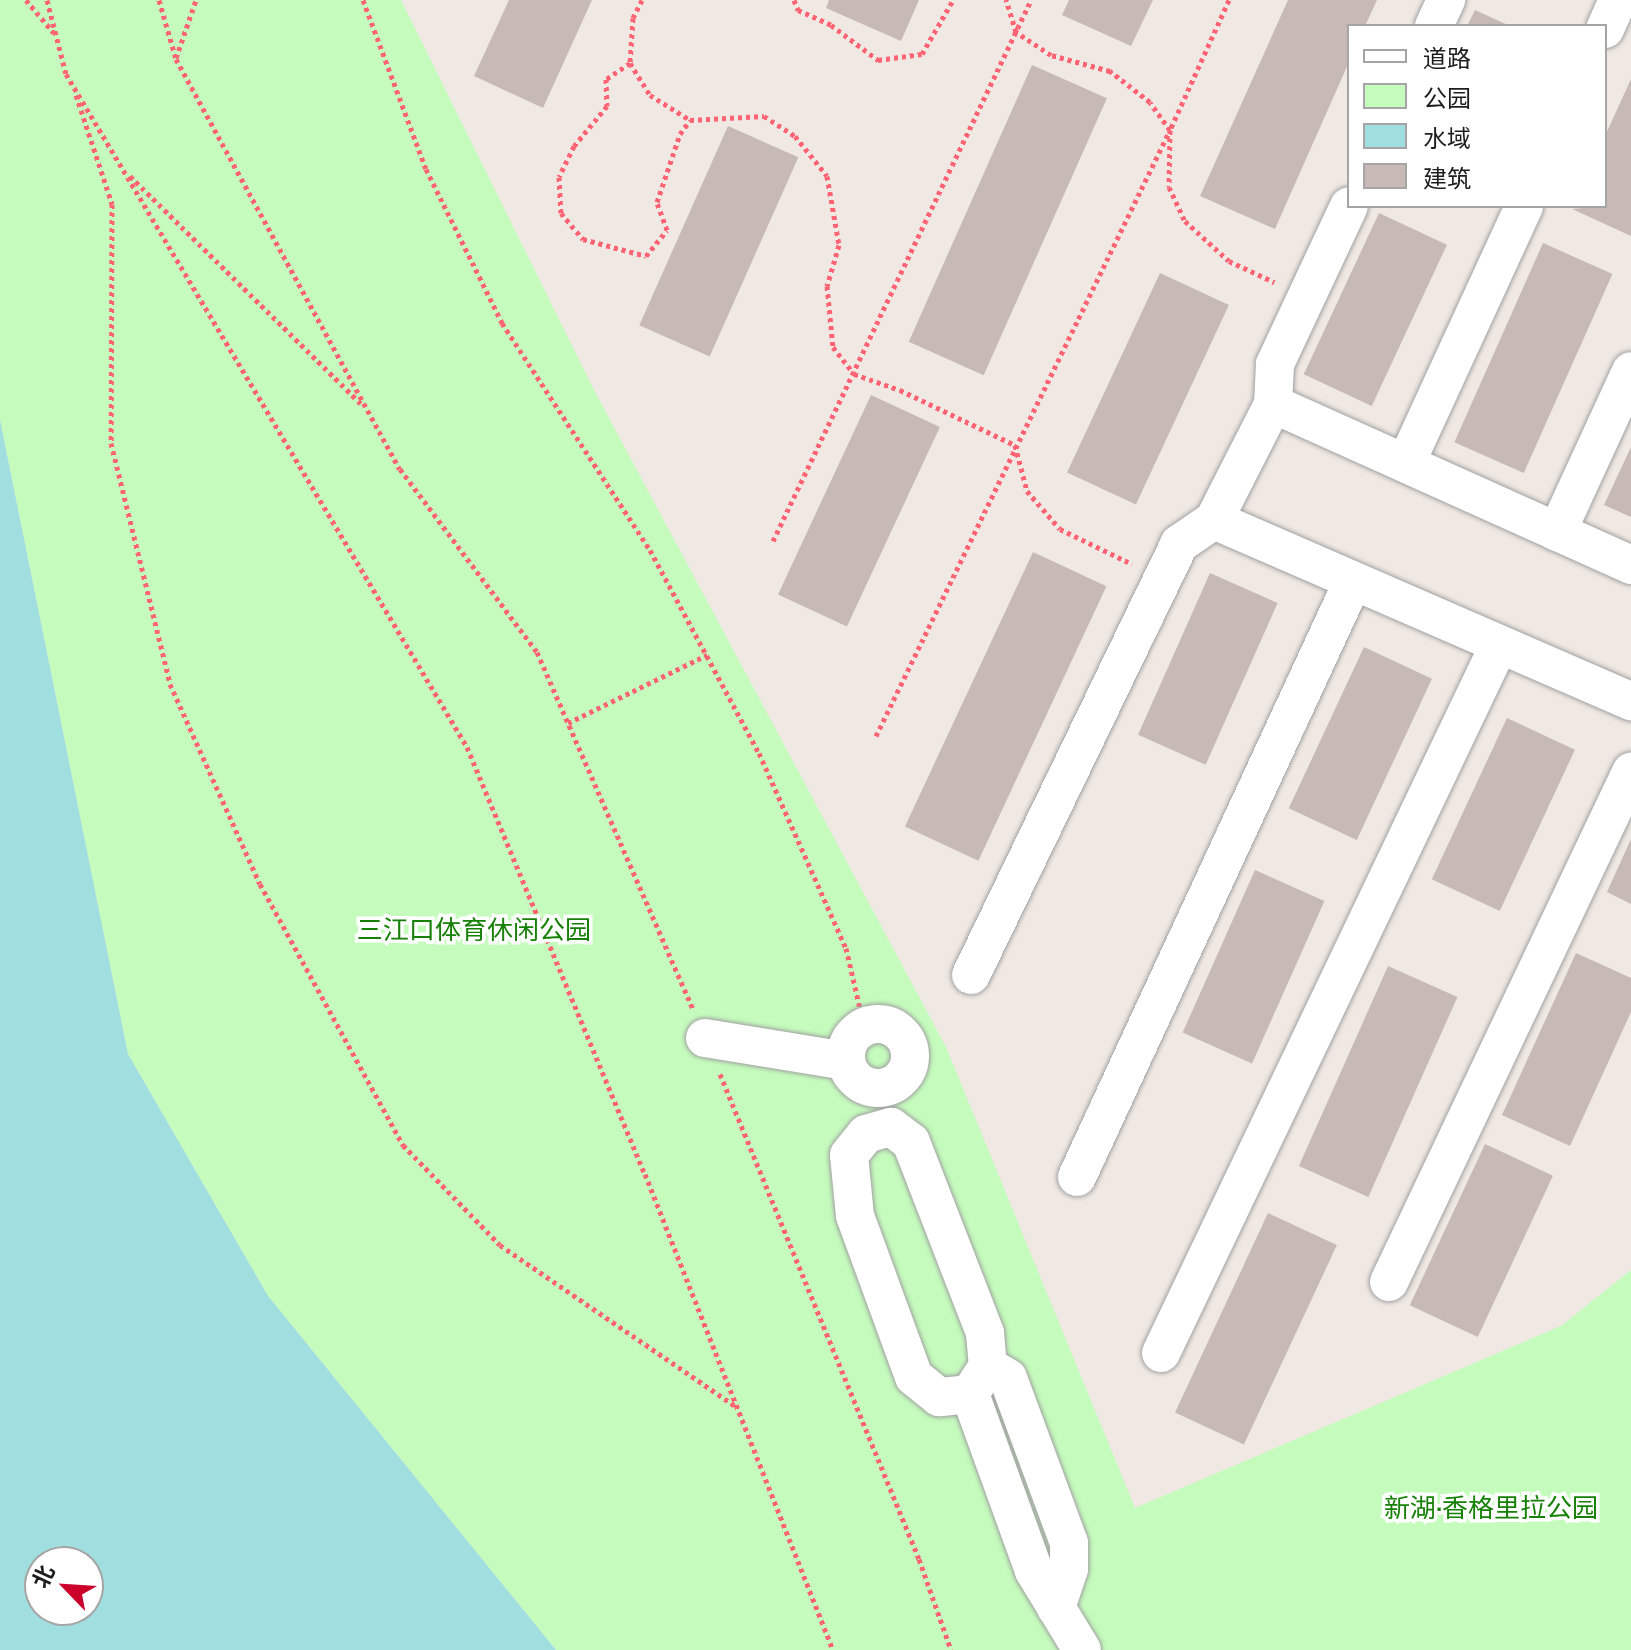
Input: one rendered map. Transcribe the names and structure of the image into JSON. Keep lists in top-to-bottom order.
{
  "parks": ["三江口体育休闲公园", "新湖·香格里拉公园"],
  "legend": [
    "道路",
    "公园",
    "水域",
    "建筑"
  ],
  "north": "top left"
}
